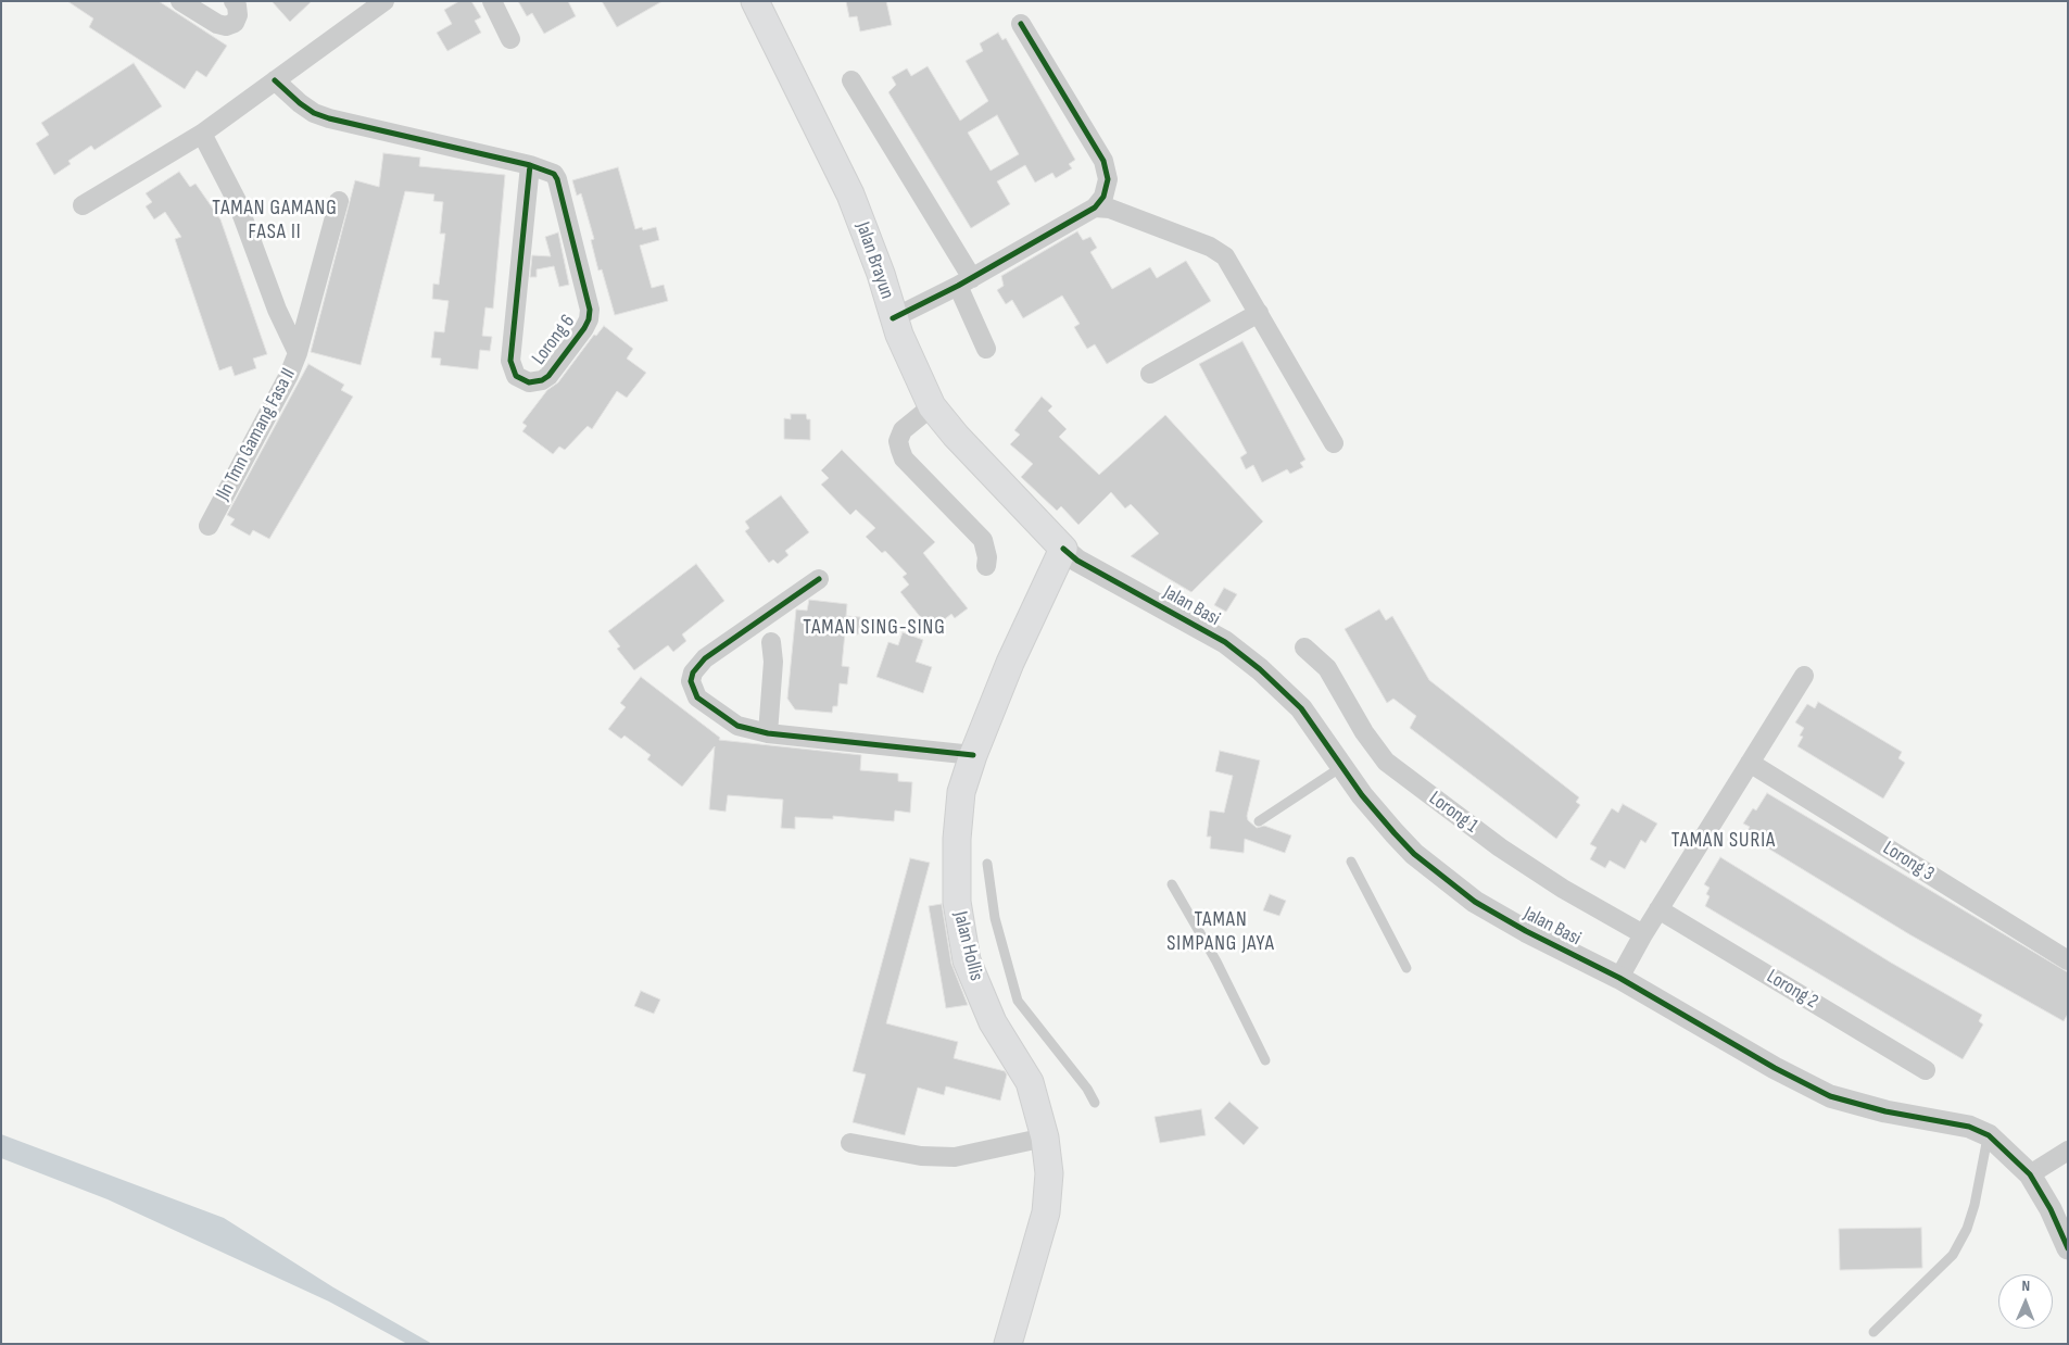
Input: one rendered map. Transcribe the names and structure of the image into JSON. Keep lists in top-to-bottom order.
{
  "streets": {
    "main road": ["Jalan Brayun", "Jalan Hollis"],
    "street": [
      "Lorong 6",
      "Jln Tmn Gamang Fasa II",
      "Jalan Basi",
      "Lorong 1",
      "Lorong 3",
      "Lorong 2"
    ]
  },
  "crossings": [
    ["Jalan Brayun", "Jalan Basi"],
    ["Jalan Brayun", "Jalan Hollis"],
    ["Jalan Basi", "Jalan Hollis"]
  ],
  "districts": [
    "TAMAN GAMANG FASA II",
    "TAMAN SING-SING",
    "TAMAN SURIA",
    "TAMAN SIMPANG JAYA"
  ],
  "north": "top"
}
